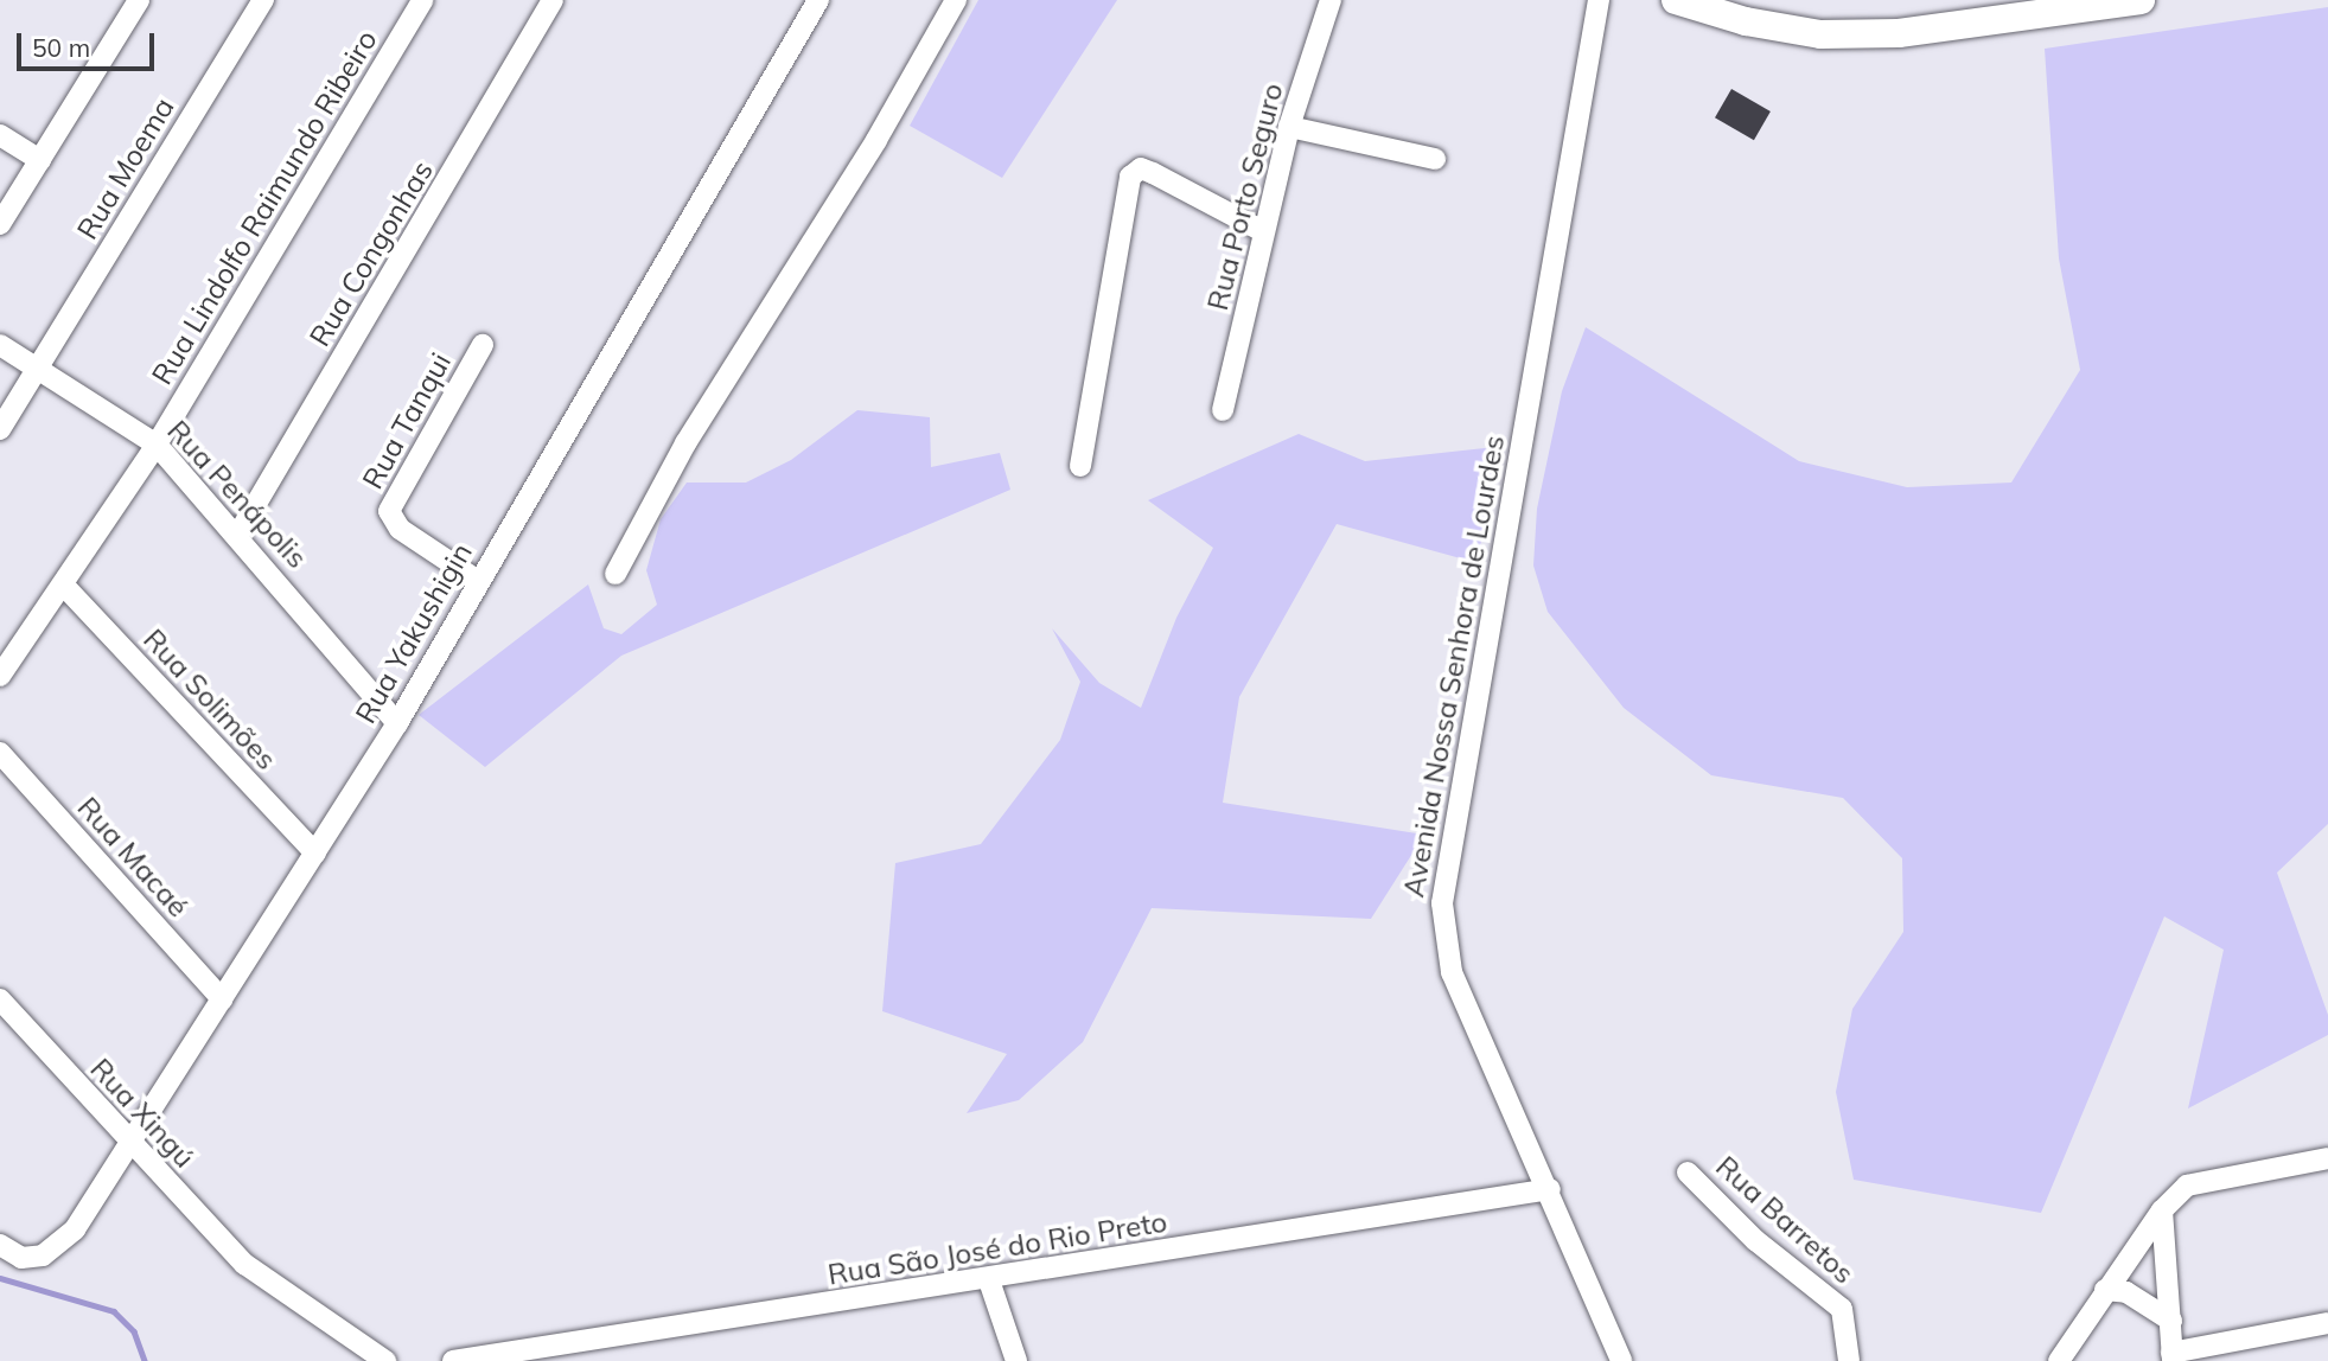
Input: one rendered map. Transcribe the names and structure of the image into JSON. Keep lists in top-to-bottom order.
{
  "streets": {
    "street": [
      "Rua Moema",
      "Rua Porto Seguro",
      "Rua Lindolfo Raimundo Ribeiro",
      "Rua Congonhas",
      "Rua Tanqui",
      "Rua Penápolis",
      "Rua Yakushigin",
      "Avenida Nossa Senhora de Lourdes",
      "Rua Solimões",
      "Rua Macaé",
      "Rua Xingú",
      "Rua Barretos",
      "Rua São José do Rio Preto"
    ]
  },
  "crossings": [
    ["Rua Moema", "Rua Penápolis"],
    ["Rua Lindolfo Raimundo Ribeiro", "Rua Penápolis"],
    ["Rua Congonhas", "Rua Penápolis"],
    ["Rua Tanqui", "Rua Yakushigin"],
    ["Rua Penápolis", "Rua Yakushigin"],
    ["Rua Yakushigin", "Rua Solimões"],
    ["Rua Yakushigin", "Rua Macaé"],
    ["Rua Yakushigin", "Rua Xingú"],
    ["Avenida Nossa Senhora de Lourdes", "Rua São José do Rio Preto"]
  ],
  "scale_bar": "50 m"
}
